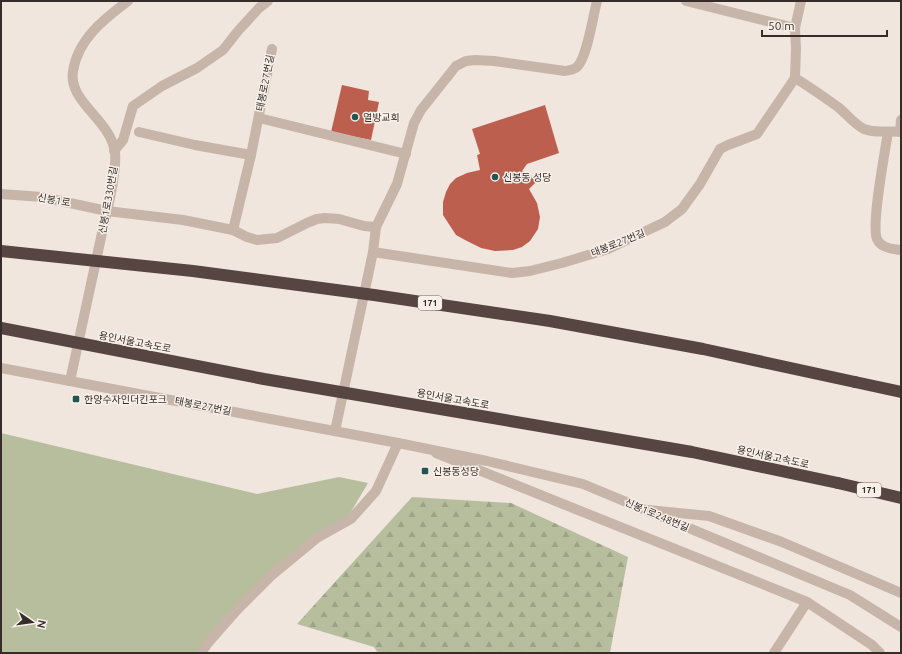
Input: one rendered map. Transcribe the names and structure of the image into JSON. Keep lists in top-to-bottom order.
{
  "streets": {
    "highway": ["171", "용인서울고속도로"],
    "street": [
      "태봉로27번길",
      "신봉1로",
      "신봉1로330번길",
      "신봉1로248번길"
    ]
  },
  "crossings": [
    ["태봉로27번길", "신봉1로330번길"],
    ["태봉로27번길", "신봉1로248번길"],
    ["신봉1로", "신봉1로330번길"]
  ],
  "places": {
    "other": ["열방교회", "신봉동 성당"],
    "transit": ["한양수자인더킨포크", "신봉동성당"]
  },
  "scale_bar": "50 m",
  "north": "right"
}
